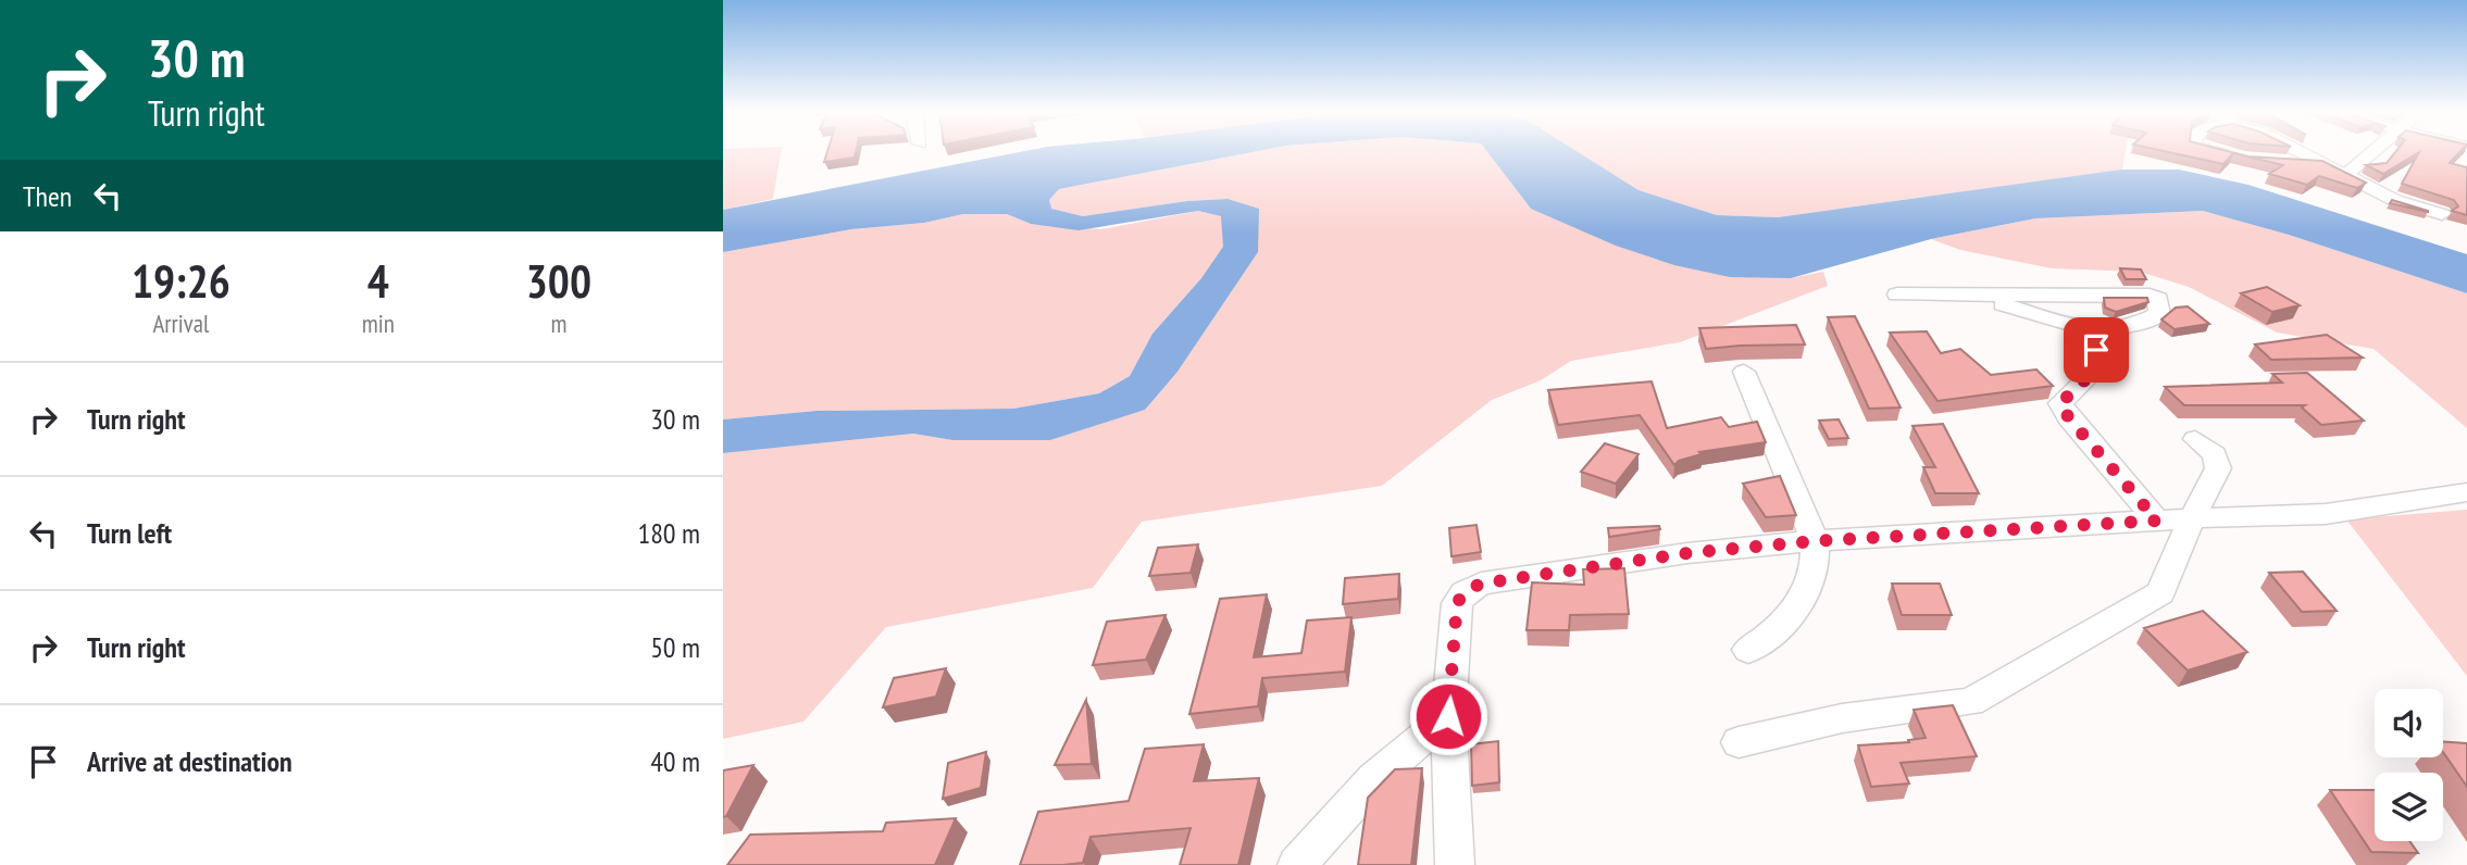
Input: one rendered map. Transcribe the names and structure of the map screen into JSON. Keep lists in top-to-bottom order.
{
  "page": {
    "turn": ["30 m", "Turn right"],
    "then": "Then",
    "eta": [
      "19:26",
      "Arrival",
      "4",
      "min",
      "300",
      "m"
    ],
    "list": [
      {
        "name": "Turn right",
        "value": "30 m"
      },
      {
        "name": "Turn left",
        "value": "180 m"
      },
      {
        "name": "Turn right",
        "value": "50 m"
      },
      {
        "name": "Arrive at destination",
        "value": "40 m"
      }
    ]
  }
}
